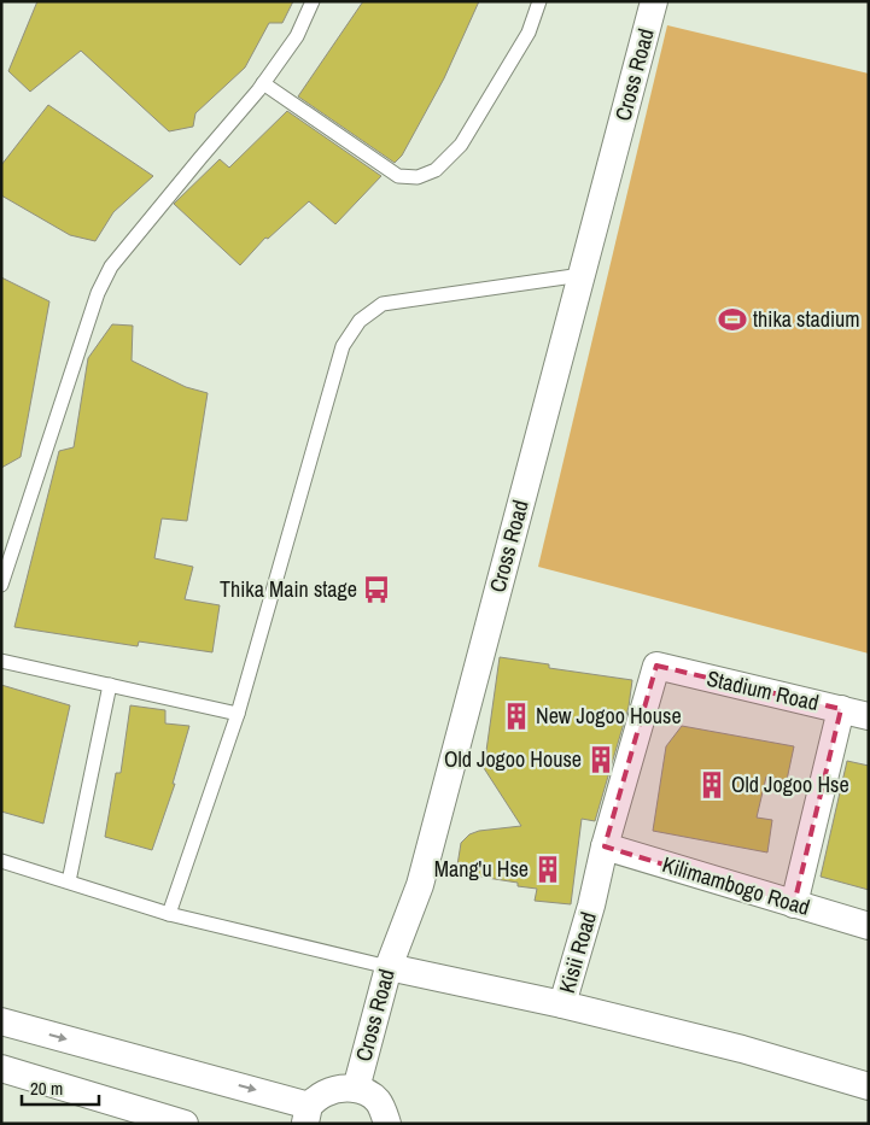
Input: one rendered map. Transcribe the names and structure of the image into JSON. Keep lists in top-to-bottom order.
{
  "streets": {
    "street": [
      "Cross Road",
      "Stadium Road",
      "Kilimambogo Road",
      "Kisii Road"
    ]
  },
  "crossings": [
    ["Stadium Road", "Kisii Road"],
    ["Kilimambogo Road", "Kisii Road"]
  ],
  "places": {
    "sports": ["thika stadium"],
    "bus stop": ["Thika Main stage"],
    "building": [
      "New Jogoo House",
      "Old Jogoo House",
      "Old Jogoo Hse",
      "Mang'u Hse"
    ]
  },
  "scale_bar": "20 m"
}
